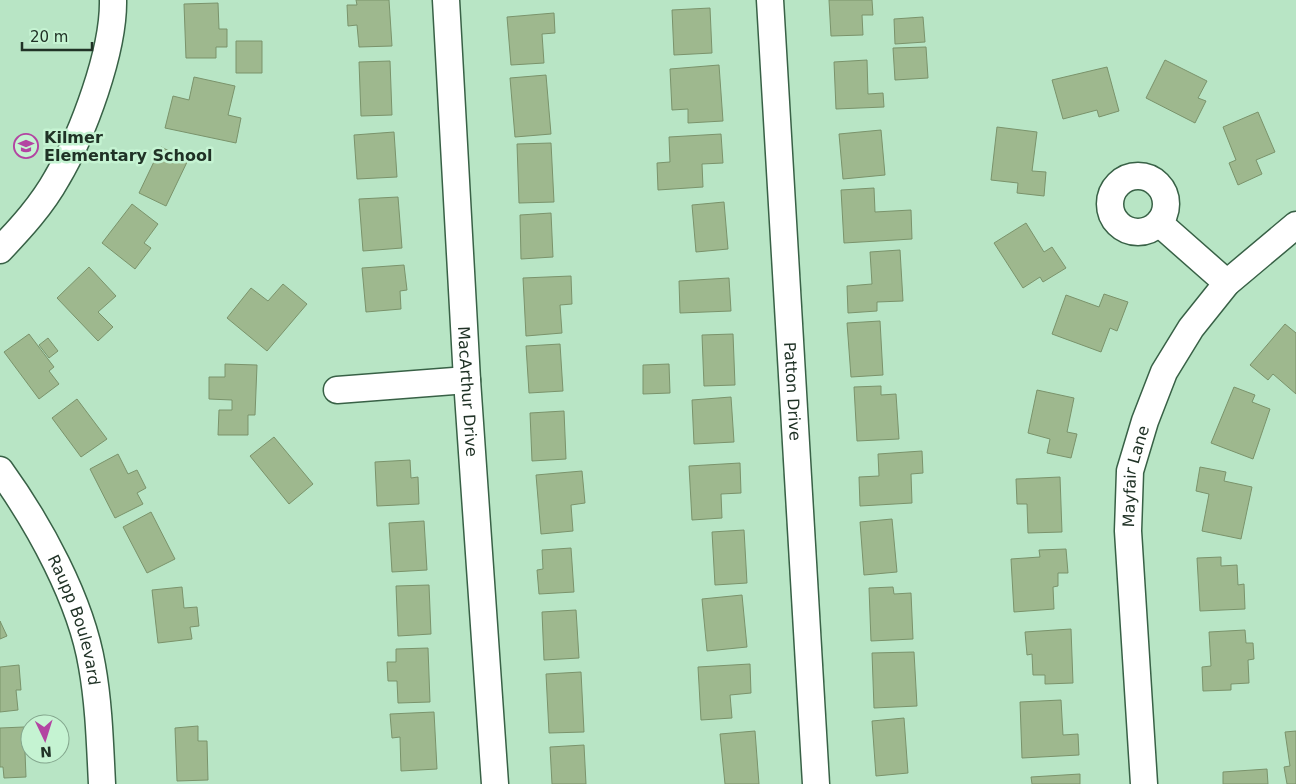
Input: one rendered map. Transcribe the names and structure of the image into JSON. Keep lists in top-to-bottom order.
{
  "streets": {
    "street": [
      "MacArthur Drive",
      "Patton Drive",
      "Mayfair Lane",
      "Raupp Boulevard"
    ]
  },
  "places": {
    "school or university": ["Kilmer Elementary School"]
  },
  "scale_bar": "20 m",
  "north": "bottom"
}
